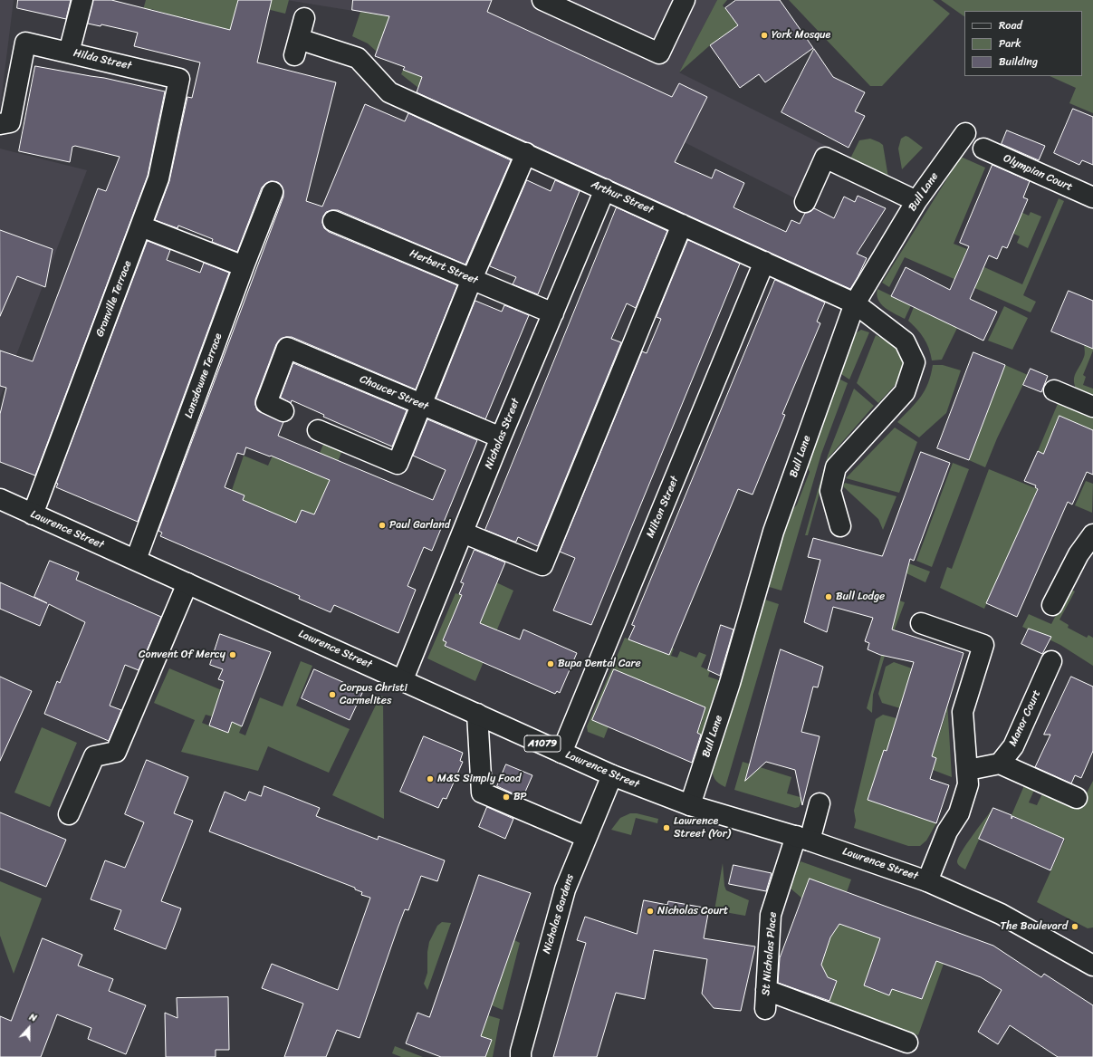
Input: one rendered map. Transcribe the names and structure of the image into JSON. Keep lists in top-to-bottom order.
{
  "streets": {
    "street": [
      "Hilda Street",
      "Olympian Court",
      "Bull Lane",
      "Arthur Street",
      "Herbert Street",
      "Granville Terrace",
      "Lansdowne Terrace",
      "Chaucer Street",
      "Nicholas Street",
      "Milton Street",
      "Lawrence Street",
      "Manor Court",
      "A1079",
      "Nicholas Gardens",
      "St Nicholas Place"
    ]
  },
  "crossings": [
    ["Hilda Street", "Granville Terrace"],
    ["Bull Lane", "Arthur Street"],
    ["Bull Lane", "Lawrence Street"],
    ["Arthur Street", "Nicholas Street"],
    ["Arthur Street", "Milton Street"],
    ["Herbert Street", "Nicholas Street"],
    ["Granville Terrace", "Lawrence Street"],
    ["Lansdowne Terrace", "Lawrence Street"],
    ["Chaucer Street", "Nicholas Street"],
    ["Nicholas Street", "Lawrence Street"],
    ["Milton Street", "Lawrence Street"],
    ["Lawrence Street", "Nicholas Gardens"],
    ["Lawrence Street", "St Nicholas Place"]
  ],
  "places": [
    "York Mosque",
    "Paul Garland",
    "Bull Lodge",
    "Convent Of Mercy",
    "Bupa Dental Care",
    "Corpus Christi Carmelites",
    "M&S Simply Food",
    "BP",
    "Lawrence Street (Yor)",
    "Nicholas Court",
    "The Boulevard"
  ],
  "legend": ["Road", "Park", "Building"],
  "north": "top"
}
